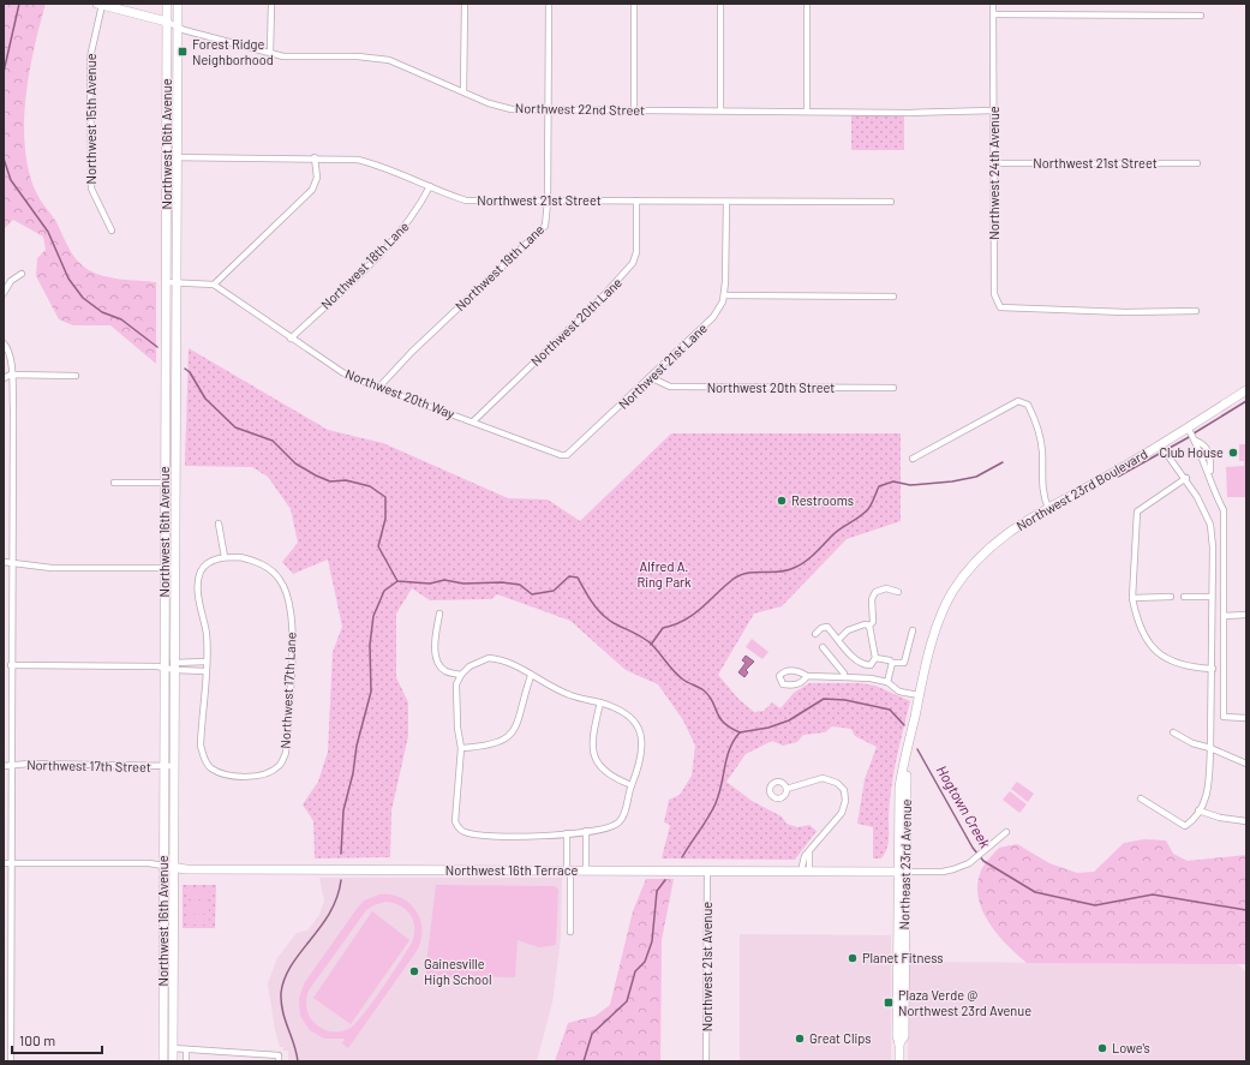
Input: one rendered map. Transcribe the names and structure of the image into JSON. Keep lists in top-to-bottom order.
{
  "streets": {
    "main road": [
      "Northwest 22nd Street",
      "Northwest 16th Avenue",
      "Northwest 23rd Boulevard",
      "Northeast 23rd Avenue",
      "Northwest 16th Terrace"
    ],
    "street": [
      "Northwest 15th Avenue",
      "Northwest 21st Street",
      "Northwest 24th Avenue",
      "Northwest 18th Lane",
      "Northwest 19th Lane",
      "Northwest 20th Lane",
      "Northwest 21st Lane",
      "Northwest 20th Street",
      "Northwest 20th Way",
      "Northwest 17th Lane",
      "Northwest 17th Street",
      "Northwest 21st Avenue"
    ]
  },
  "crossings": [
    ["Northwest 22nd Street", "Northwest 15th Avenue"],
    ["Northwest 22nd Street", "Northwest 16th Avenue"],
    ["Northwest 22nd Street", "Northwest 24th Avenue"],
    ["Northwest 22nd Street", "Northwest 19th Lane"],
    ["Northwest 16th Avenue", "Northwest 21st Street"],
    ["Northwest 16th Avenue", "Northwest 17th Street"],
    ["Northwest 16th Avenue", "Northwest 16th Terrace"],
    ["Northwest 21st Street", "Northwest 24th Avenue"],
    ["Northwest 21st Street", "Northwest 18th Lane"],
    ["Northwest 21st Street", "Northwest 19th Lane"],
    ["Northwest 21st Street", "Northwest 20th Lane"],
    ["Northwest 21st Street", "Northwest 21st Lane"],
    ["Northwest 18th Lane", "Northwest 20th Way"],
    ["Northwest 19th Lane", "Northwest 20th Way"],
    ["Northwest 20th Lane", "Northwest 20th Way"],
    ["Northwest 21st Lane", "Northwest 20th Street"],
    ["Northwest 21st Lane", "Northwest 20th Way"],
    ["Northwest 23rd Boulevard", "Northeast 23rd Avenue"],
    ["Northeast 23rd Avenue", "Northwest 16th Terrace"],
    ["Northwest 16th Terrace", "Northwest 21st Avenue"]
  ],
  "water": ["Hogtown Creek"],
  "parks": ["Alfred A. Ring Park"],
  "places": {
    "transit": ["Forest Ridge Neighborhood", "Plaza Verde @ Northwest 23rd Avenue"],
    "other": [
      "Club House",
      "Restrooms",
      "Planet Fitness",
      "Gainesville High School",
      "Great Clips",
      "Lowe's"
    ]
  },
  "scale_bar": "100 m"
}
